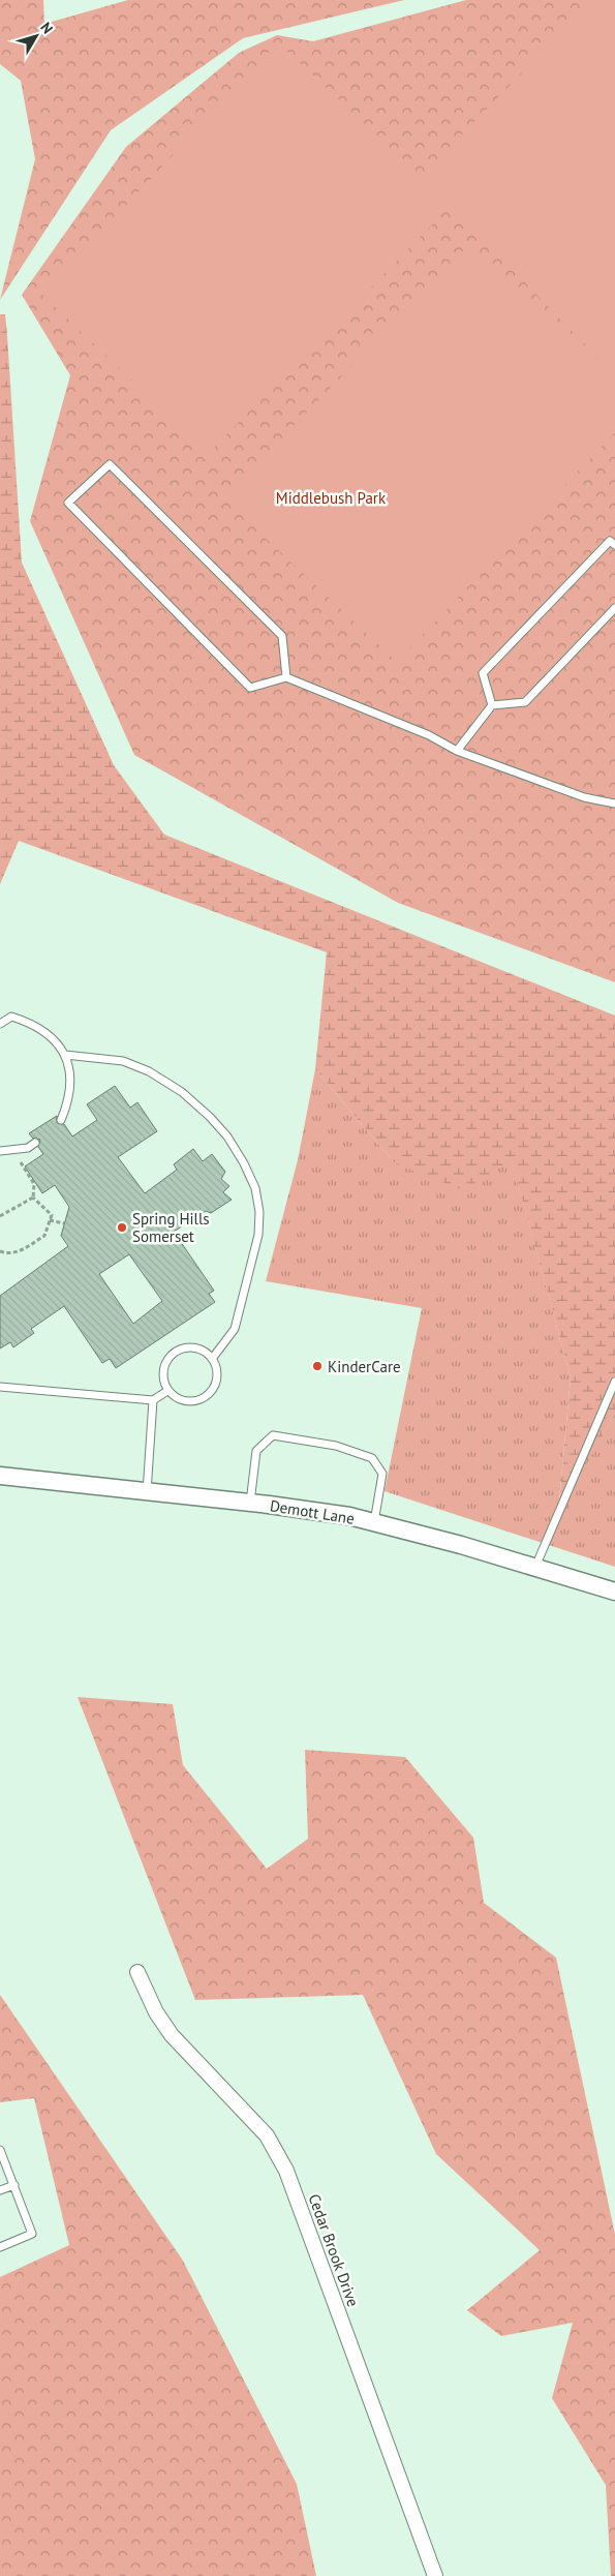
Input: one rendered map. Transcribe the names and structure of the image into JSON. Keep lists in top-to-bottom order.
{
  "streets": {
    "street": ["Demott Lane", "Cedar Brook Drive"]
  },
  "parks": ["Middlebush Park"],
  "places": ["Spring Hills Somerset", "KinderCare"],
  "north": "top right"
}
